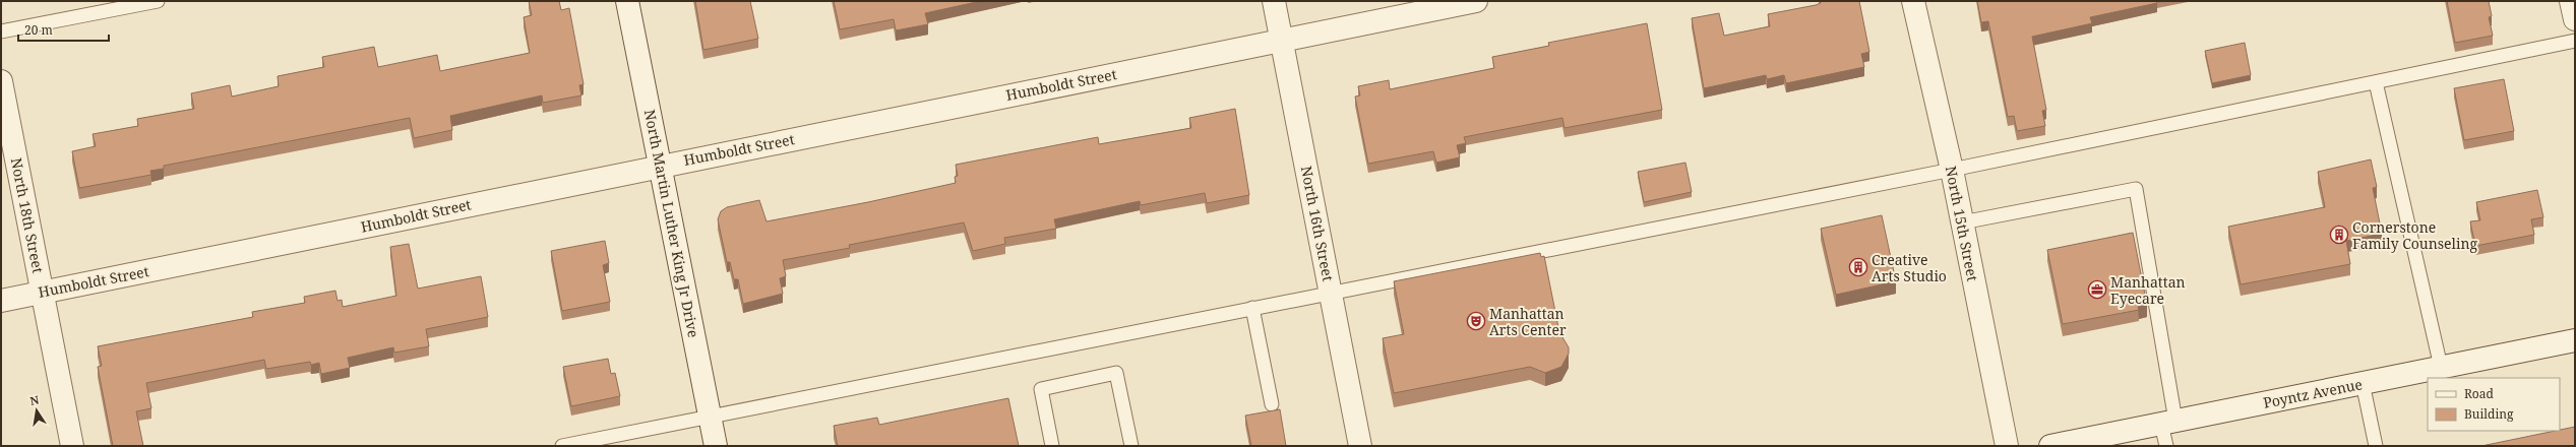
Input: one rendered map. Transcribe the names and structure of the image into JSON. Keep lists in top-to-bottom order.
{
  "streets": {
    "street": [
      "Humboldt Street",
      "North 18th Street",
      "North Martin Luther King Jr Drive",
      "North 16th Street",
      "North 15th Street",
      "Poyntz Avenue"
    ]
  },
  "crossings": [
    ["Humboldt Street", "North 18th Street"],
    ["Humboldt Street", "North Martin Luther King Jr Drive"],
    ["Humboldt Street", "North 16th Street"]
  ],
  "places": {
    "building": ["Cornerstone Family Counseling", "Creative Arts Studio"],
    "office": ["Manhattan Eyecare"],
    "theatre": ["Manhattan Arts Center"]
  },
  "legend": ["Road", "Building"],
  "scale_bar": "20 m",
  "north": "top"
}
